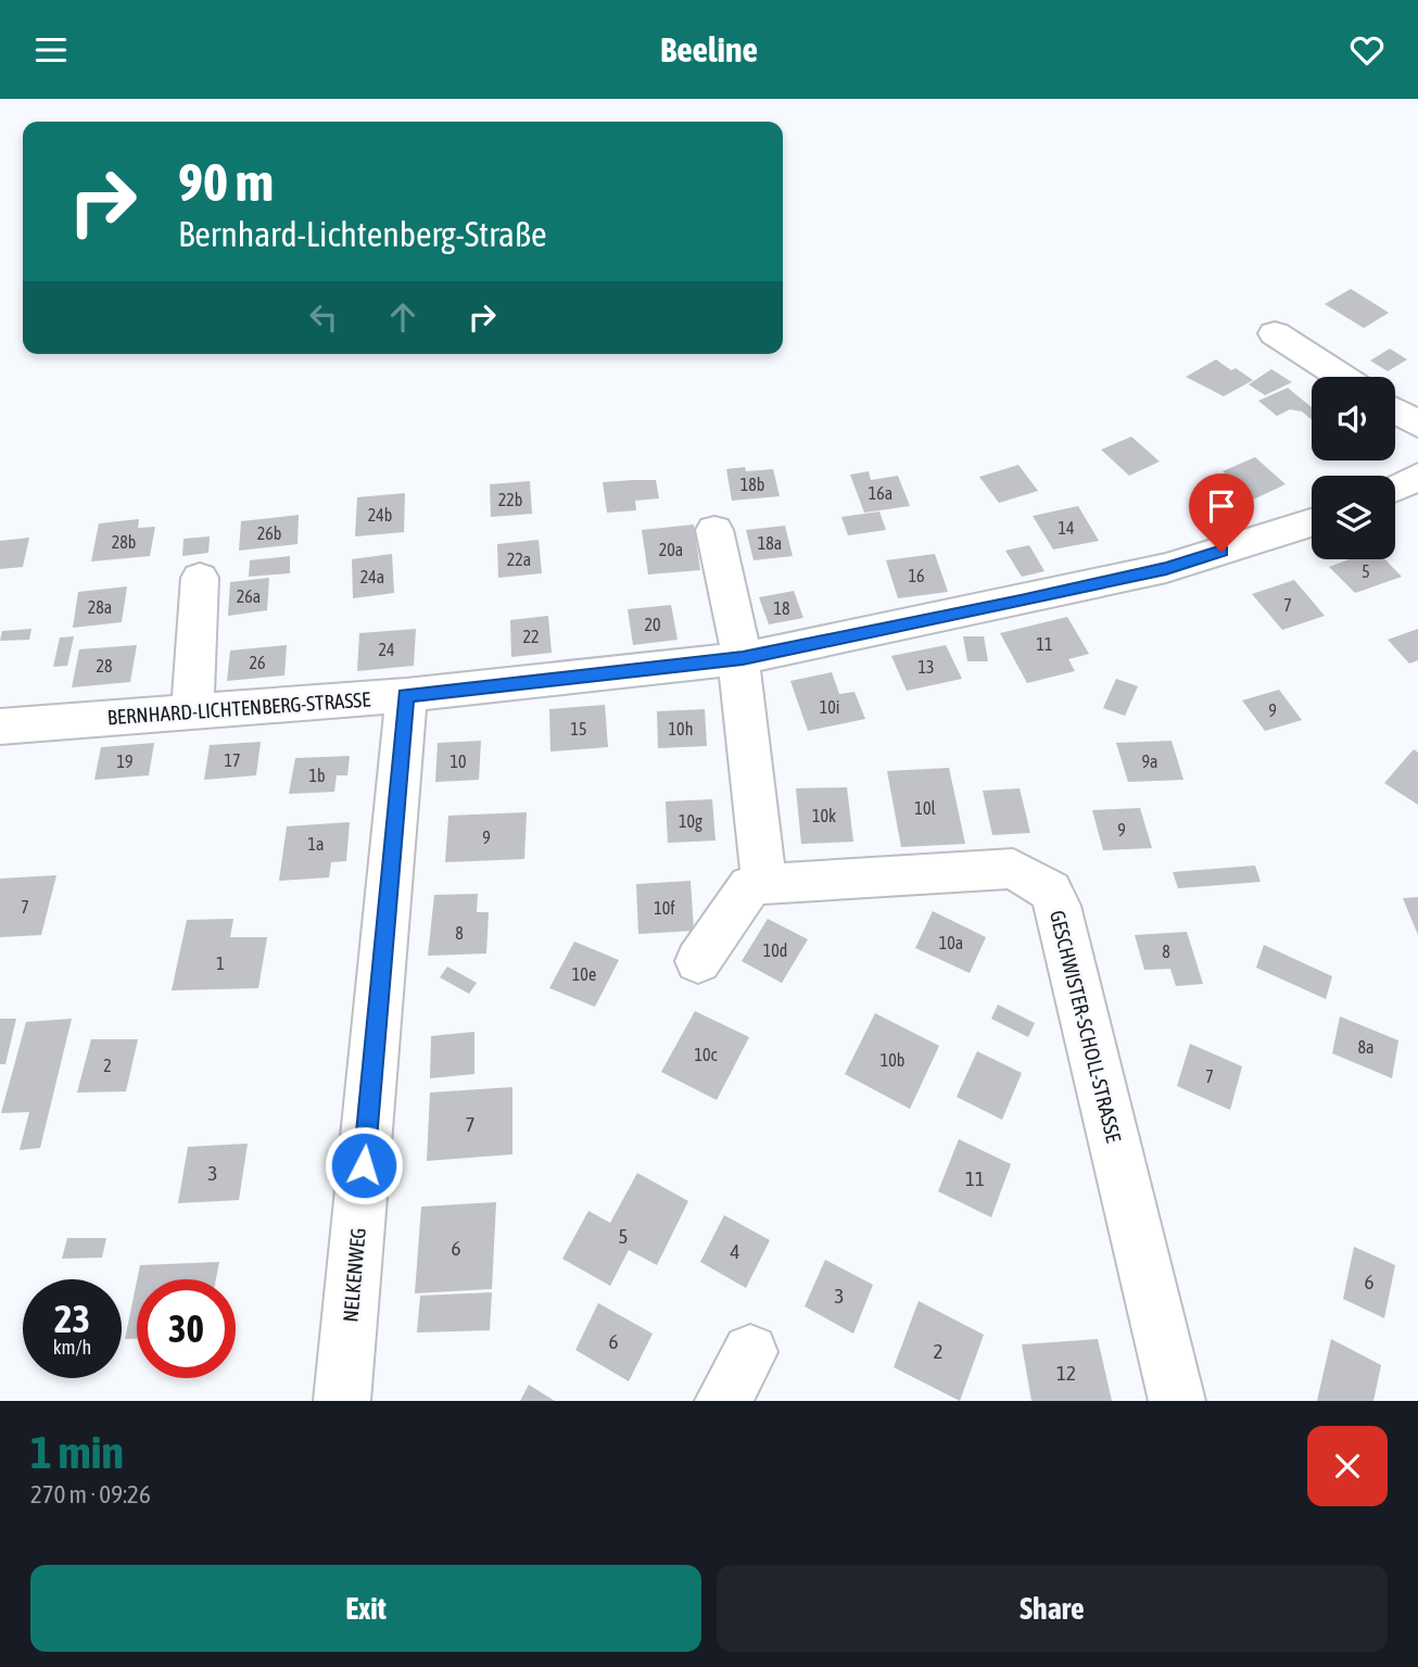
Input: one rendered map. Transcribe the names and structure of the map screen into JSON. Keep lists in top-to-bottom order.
{
  "streets": {
    "street": ["BERNHARD-LICHTENBERG-STRASSE", "GESCHWISTER-SCHOLL-STRASSE", "NELKENWEG"]
  },
  "crossings": [
    ["BERNHARD-LICHTENBERG-STRASSE", "NELKENWEG"]
  ],
  "house_numbers": [
    "18b",
    "16a",
    "22b",
    "24b",
    "14",
    "26b",
    "28b",
    "18a",
    "20a",
    "22a",
    "5",
    "16",
    "24a",
    "26a",
    "7",
    "28a",
    "18",
    "20",
    "22",
    "11",
    "24",
    "26",
    "28",
    "13",
    "10i",
    "9",
    "15",
    "10h",
    "17",
    "19",
    "10",
    "9a",
    "1b",
    "10l",
    "10k",
    "10g",
    "9",
    "9",
    "1a",
    "7",
    "10f",
    "8",
    "10a",
    "10d",
    "8",
    "1",
    "10e",
    "8a",
    "10c",
    "10b",
    "2",
    "7",
    "7",
    "3",
    "11",
    "5",
    "6",
    "4",
    "6",
    "3",
    "6",
    "2",
    "12"
  ],
  "page": {
    "header": "Beeline",
    "turn": ["90 m", "Bernhard-Lichtenberg-Straße"],
    "speed": "23 km/h",
    "limit": "30",
    "heading": ["1 min", "270 m · 09:26"],
    "buttons": ["Exit", "Share"]
  }
}
